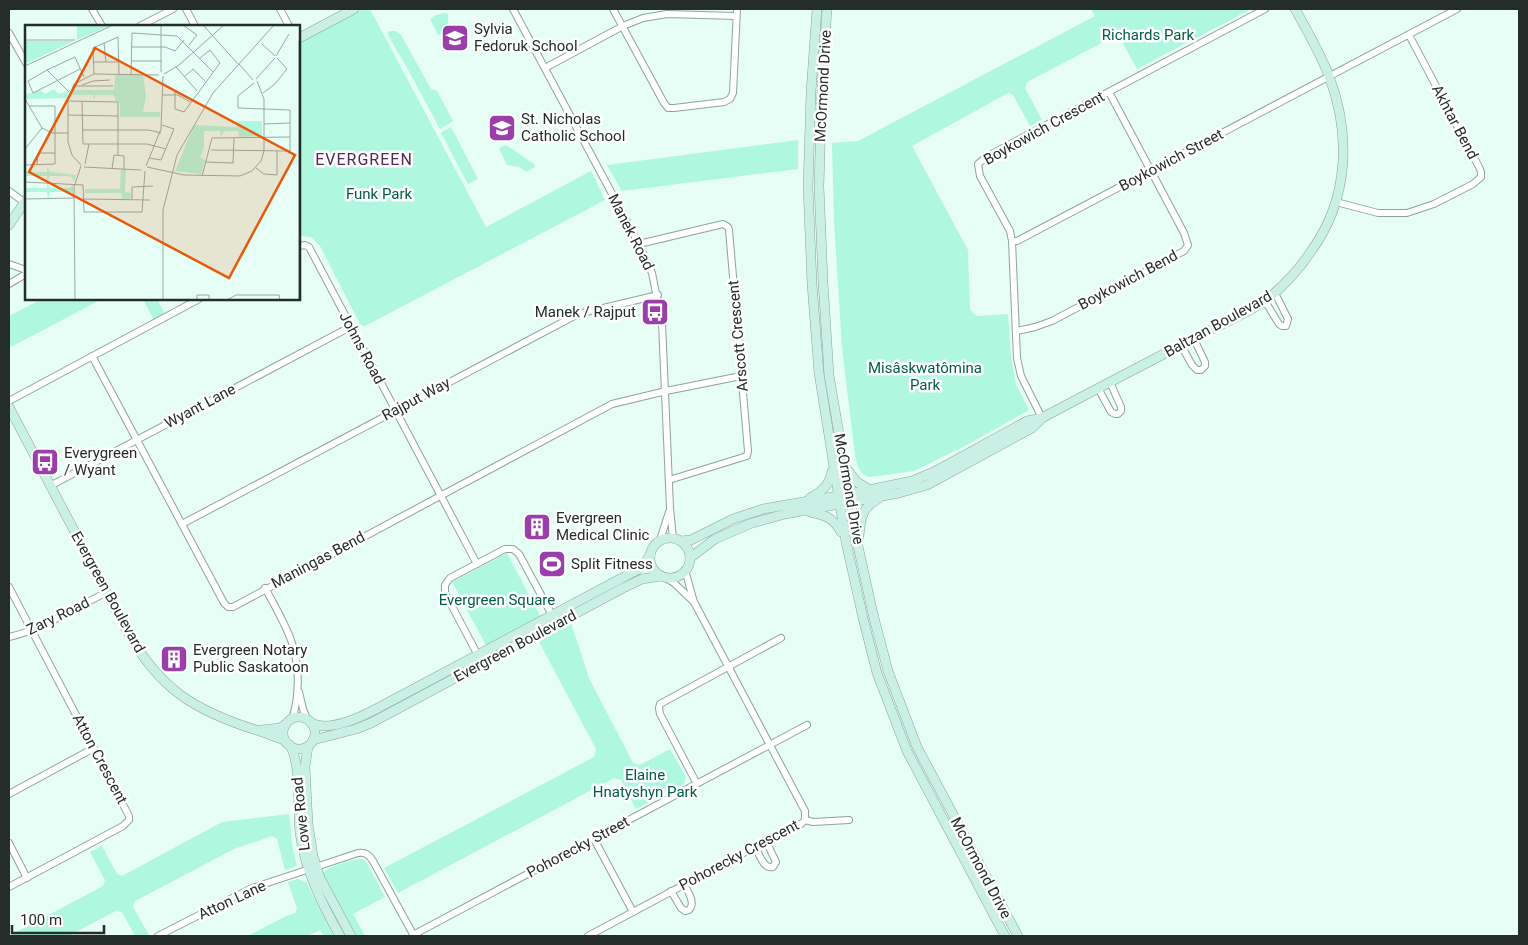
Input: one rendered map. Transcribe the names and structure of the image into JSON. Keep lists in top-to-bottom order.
{
  "streets": {
    "street": [
      "McOrmond Drive",
      "Akhtar Bend",
      "Boykowich Crescent",
      "Boykowich Street",
      "Manek Road",
      "Boykowich Bend",
      "Baltzan Boulevard",
      "Arscott Crescent",
      "Johns Road",
      "Rajput Way",
      "Wyant Lane",
      "Maningas Bend",
      "Evergreen Boulevard",
      "Zary Road",
      "Atton Crescent",
      "Lowe Road",
      "Pohorecky Street",
      "Pohorecky Crescent",
      "Atton Lane"
    ]
  },
  "crossings": [
    ["McOrmond Drive", "Baltzan Boulevard"],
    ["Akhtar Bend", "Boykowich Street"],
    ["Akhtar Bend", "Baltzan Boulevard"],
    ["Boykowich Crescent", "Boykowich Street"],
    ["Boykowich Crescent", "Boykowich Bend"],
    ["Boykowich Crescent", "Baltzan Boulevard"],
    ["Boykowich Street", "Boykowich Bend"],
    ["Boykowich Street", "Baltzan Boulevard"],
    ["Manek Road", "Arscott Crescent"],
    ["Manek Road", "Rajput Way"],
    ["Manek Road", "Maningas Bend"],
    ["Manek Road", "Evergreen Boulevard"],
    ["Manek Road", "Pohorecky Crescent"],
    ["Arscott Crescent", "Maningas Bend"],
    ["Johns Road", "Rajput Way"],
    ["Johns Road", "Wyant Lane"],
    ["Johns Road", "Maningas Bend"],
    ["Rajput Way", "Maningas Bend"],
    ["Wyant Lane", "Maningas Bend"],
    ["Wyant Lane", "Evergreen Boulevard"],
    ["Evergreen Boulevard", "Zary Road"],
    ["Evergreen Boulevard", "Lowe Road"],
    ["Evergreen Boulevard", "Pohorecky Crescent"],
    ["Zary Road", "Atton Crescent"],
    ["Lowe Road", "Atton Lane"],
    ["Pohorecky Street", "Pohorecky Crescent"]
  ],
  "districts": ["EVERGREEN"],
  "parks": [
    "Richards Park",
    "Funk Park",
    "Misâskwatômina Park",
    "Evergreen Square",
    "Elaine Hnatyshyn Park"
  ],
  "places": {
    "school or university": ["Sylvia Fedoruk School", "St. Nicholas Catholic School"],
    "bus stop": ["Manek / Rajput", "Everygreen / Wyant"],
    "building": ["Evergreen Medical Clinic", "Evergreen Notary Public Saskatoon"],
    "sports": ["Split Fitness"]
  },
  "scale_bar": "100 m"
}
